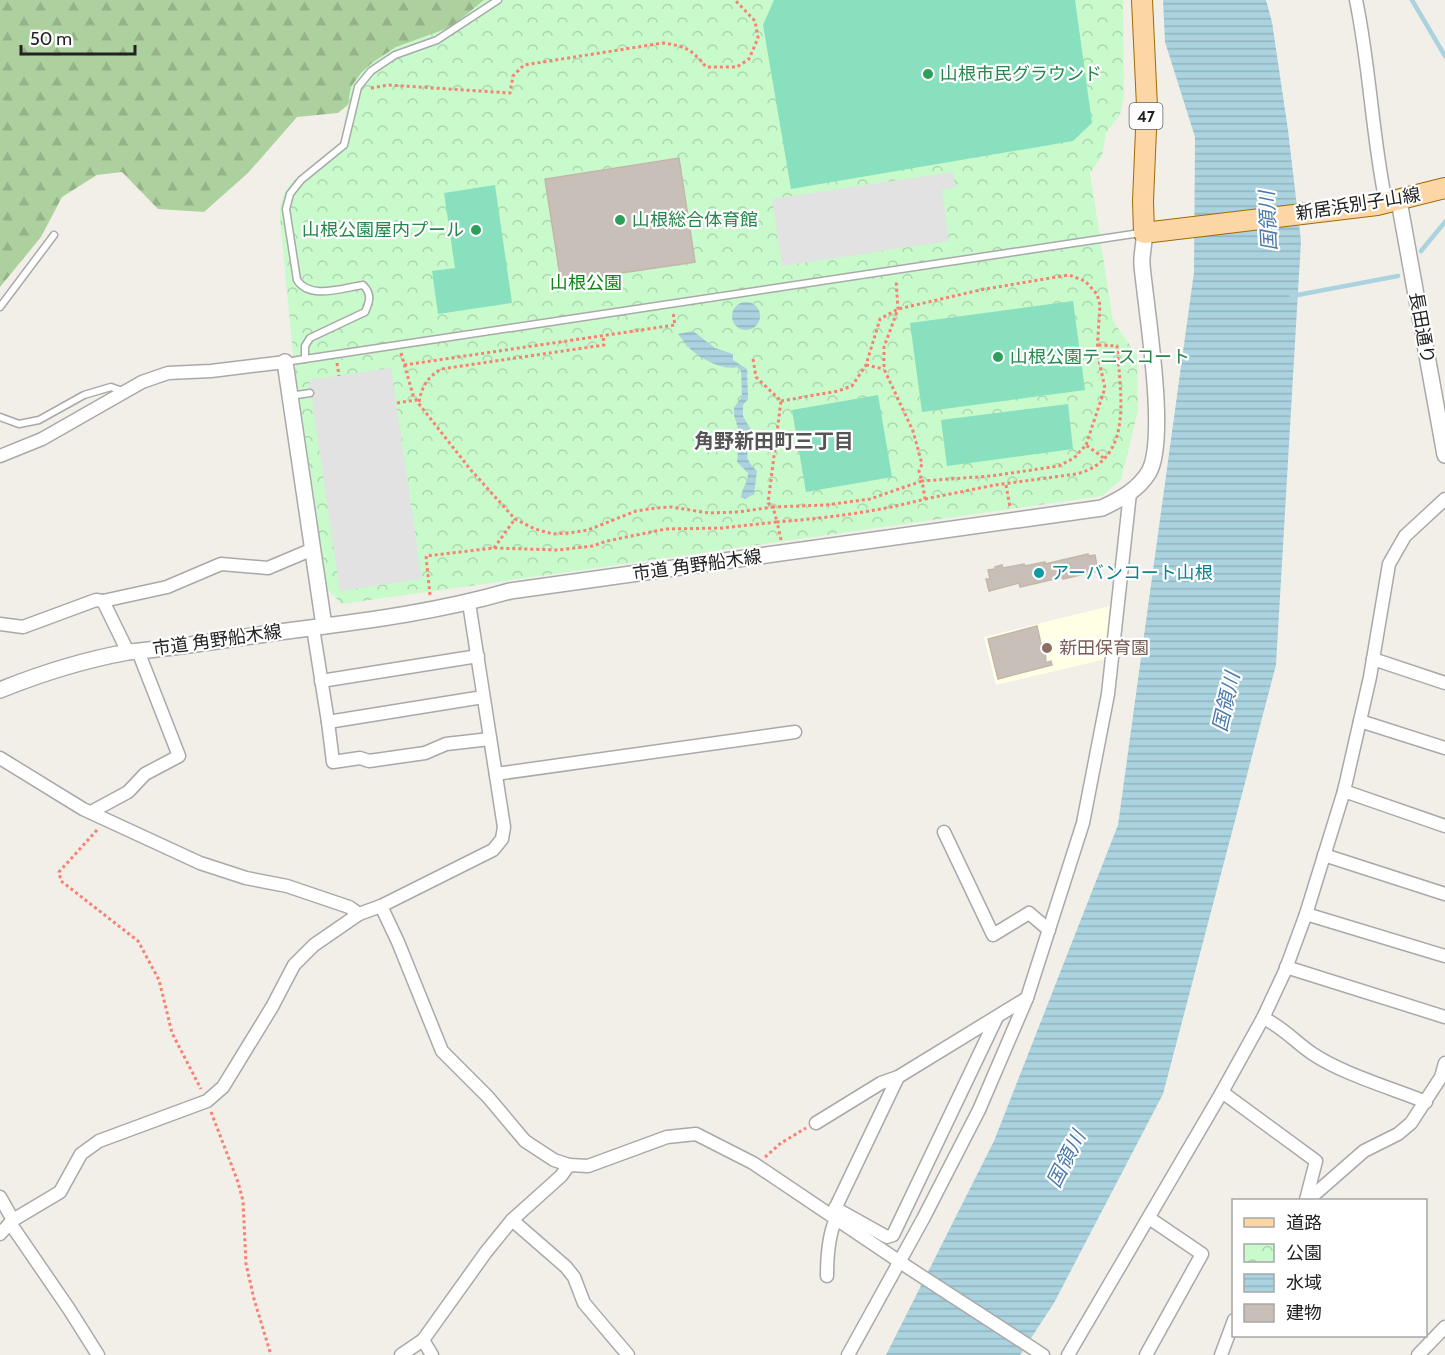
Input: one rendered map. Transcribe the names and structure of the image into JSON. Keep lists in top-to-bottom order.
{
  "streets": {
    "main road": ["47", "新居浜別子山線"],
    "street": ["長田通り", "市道 角野船木線"]
  },
  "crossings": [
    ["47", "新居浜別子山線"],
    ["47", "市道 角野船木線"],
    ["新居浜別子山線", "長田通り"],
    ["新居浜別子山線", "市道 角野船木線"]
  ],
  "districts": ["角野新田町三丁目"],
  "water": ["国領川"],
  "parks": ["山根公園"],
  "places": [
    "山根市民グラウンド",
    "山根総合体育館",
    "山根公園屋内プール",
    "山根公園テニスコート",
    "アーバンコート山根",
    "新田保育園"
  ],
  "legend": [
    "道路",
    "公園",
    "水域",
    "建物"
  ],
  "scale_bar": "50 m"
}
